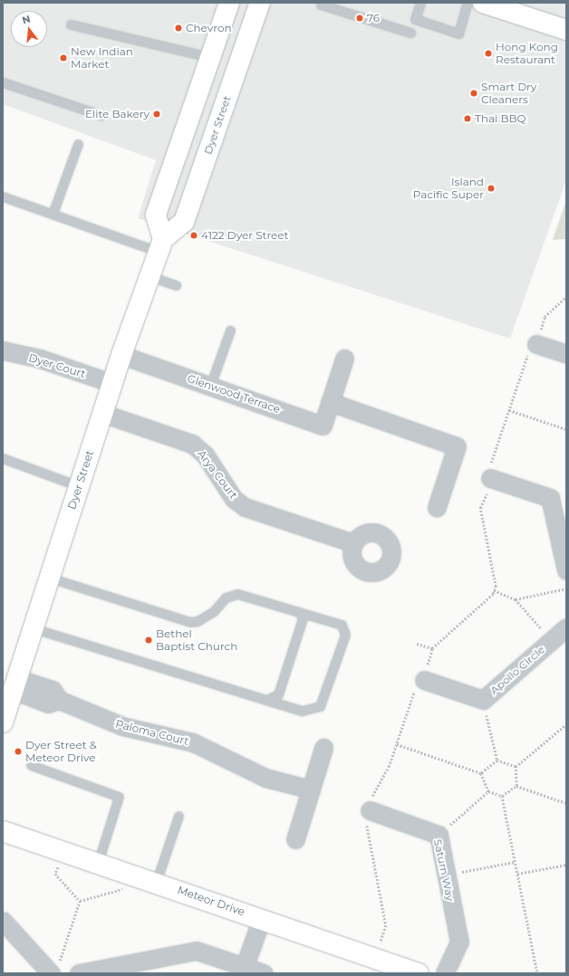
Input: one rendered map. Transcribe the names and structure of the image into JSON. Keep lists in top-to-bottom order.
{
  "streets": {
    "main road": ["Dyer Street", "Meteor Drive"],
    "street": [
      "Dyer Court",
      "Glenwood Terrace",
      "Arya Court",
      "Apollo Circle",
      "Paloma Court",
      "Saturn Way"
    ]
  },
  "crossings": [
    ["Dyer Street", "Dyer Court"],
    ["Dyer Street", "Glenwood Terrace"],
    ["Dyer Street", "Arya Court"],
    ["Dyer Street", "Paloma Court"]
  ],
  "places": [
    "76",
    "Chevron",
    "Hong Kong Restaurant",
    "New Indian Market",
    "Smart Dry Cleaners",
    "Elite Bakery",
    "Thai BBQ",
    "Island Pacific Super",
    "4122 Dyer Street",
    "Bethel Baptist Church",
    "Dyer Street & Meteor Drive"
  ],
  "north": "top"
}
